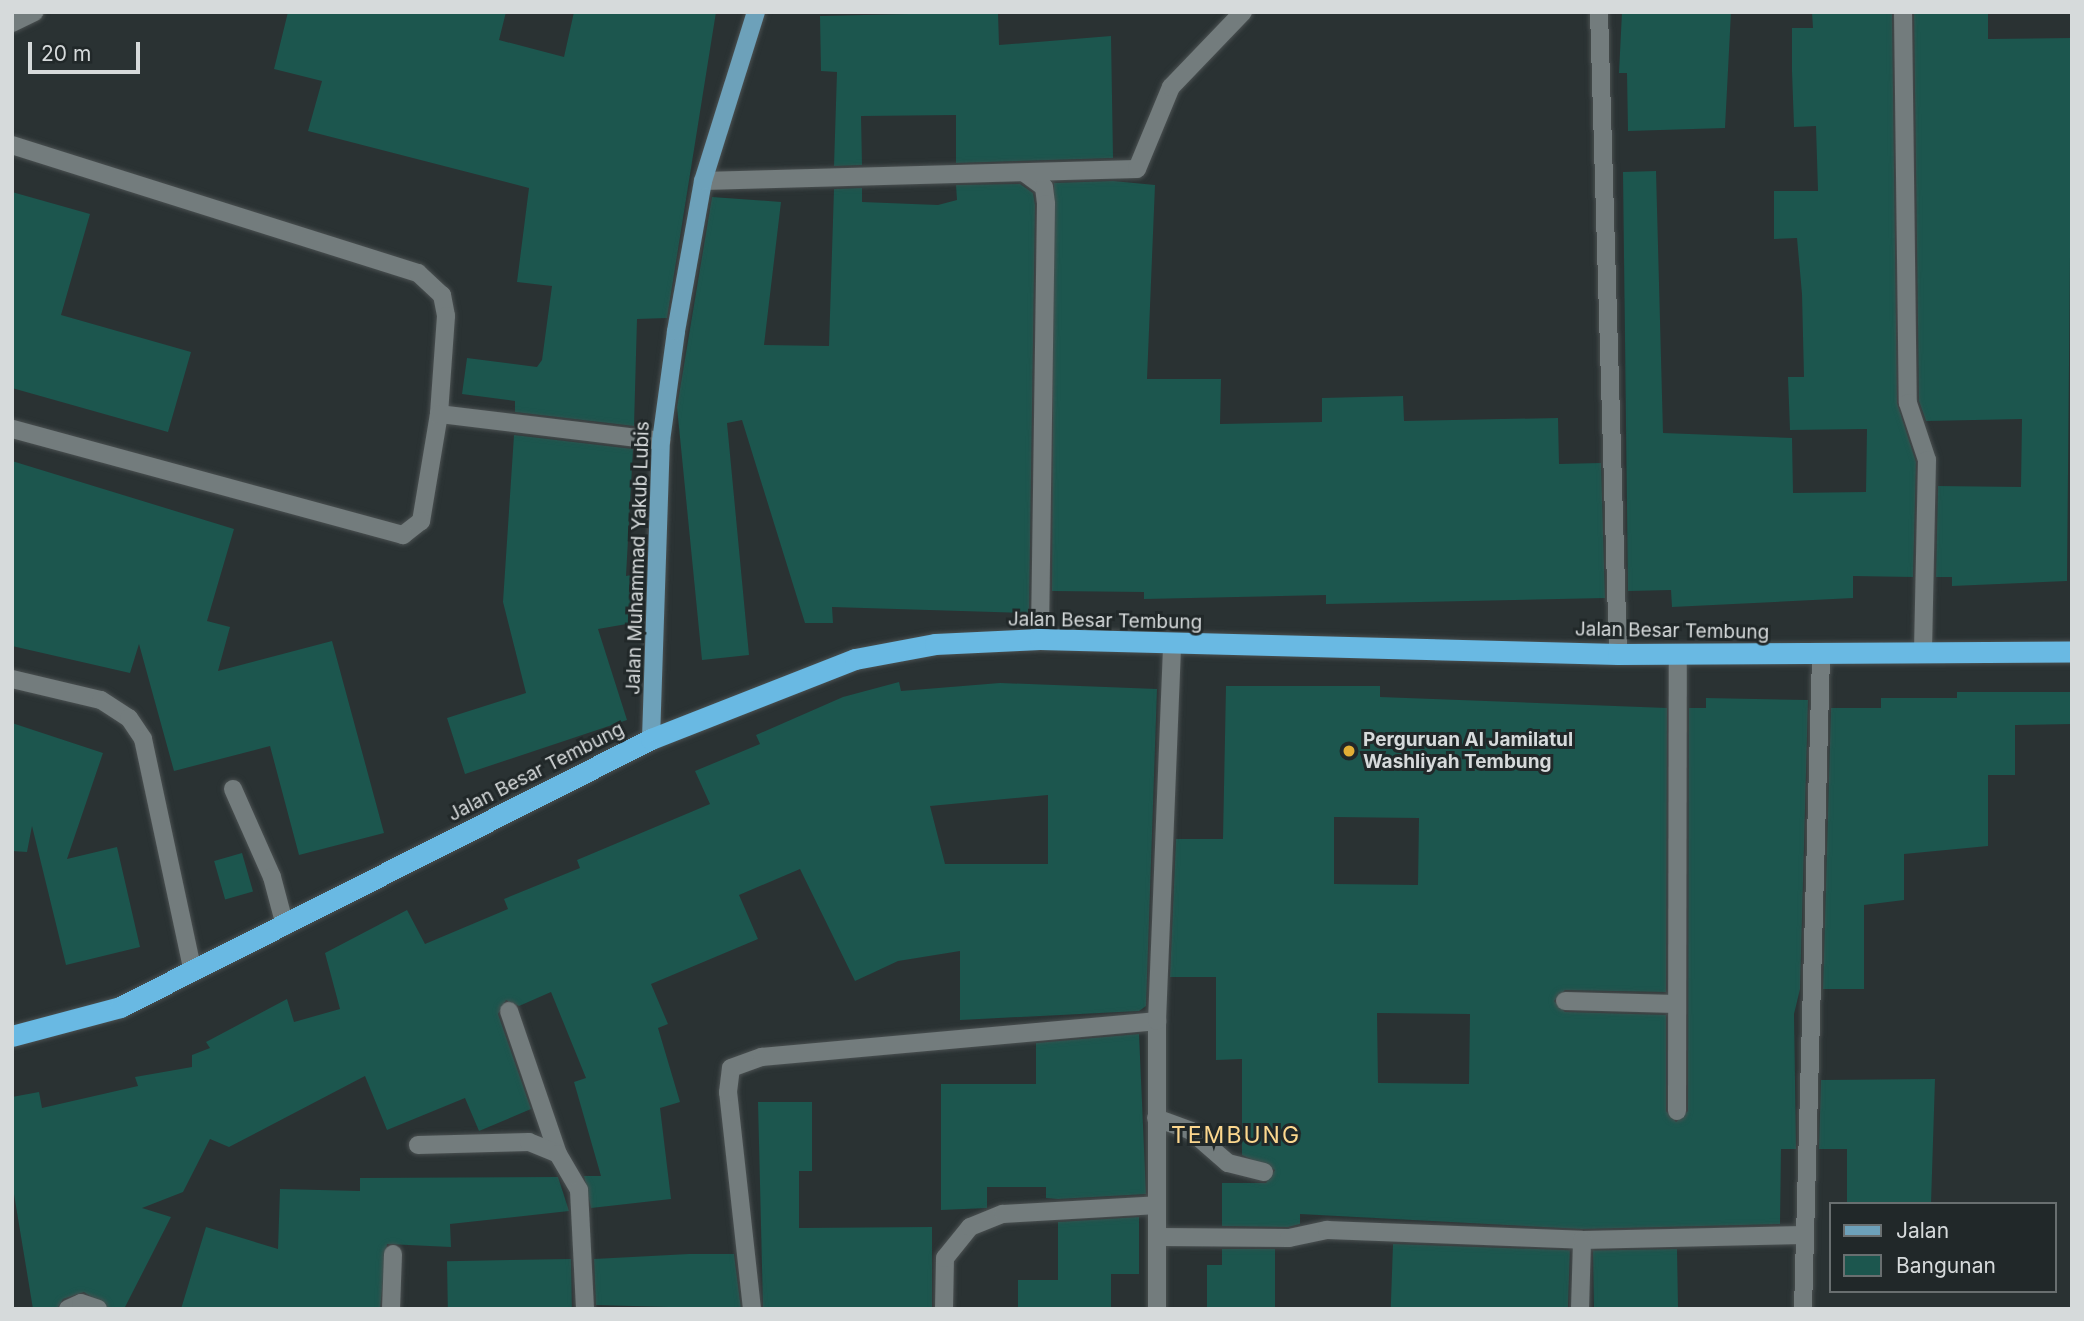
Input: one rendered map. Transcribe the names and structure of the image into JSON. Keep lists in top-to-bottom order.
{
  "streets": {
    "highway": ["Jalan Besar Tembung"],
    "main road": ["Jalan Muhammad Yakub Lubis"]
  },
  "crossings": [
    ["Jalan Muhammad Yakub Lubis", "Jalan Besar Tembung"]
  ],
  "districts": ["TEMBUNG"],
  "places": ["Perguruan Al Jamilatul Washliyah Tembung"],
  "legend": ["Jalan", "Bangunan"],
  "scale_bar": "20 m"
}
